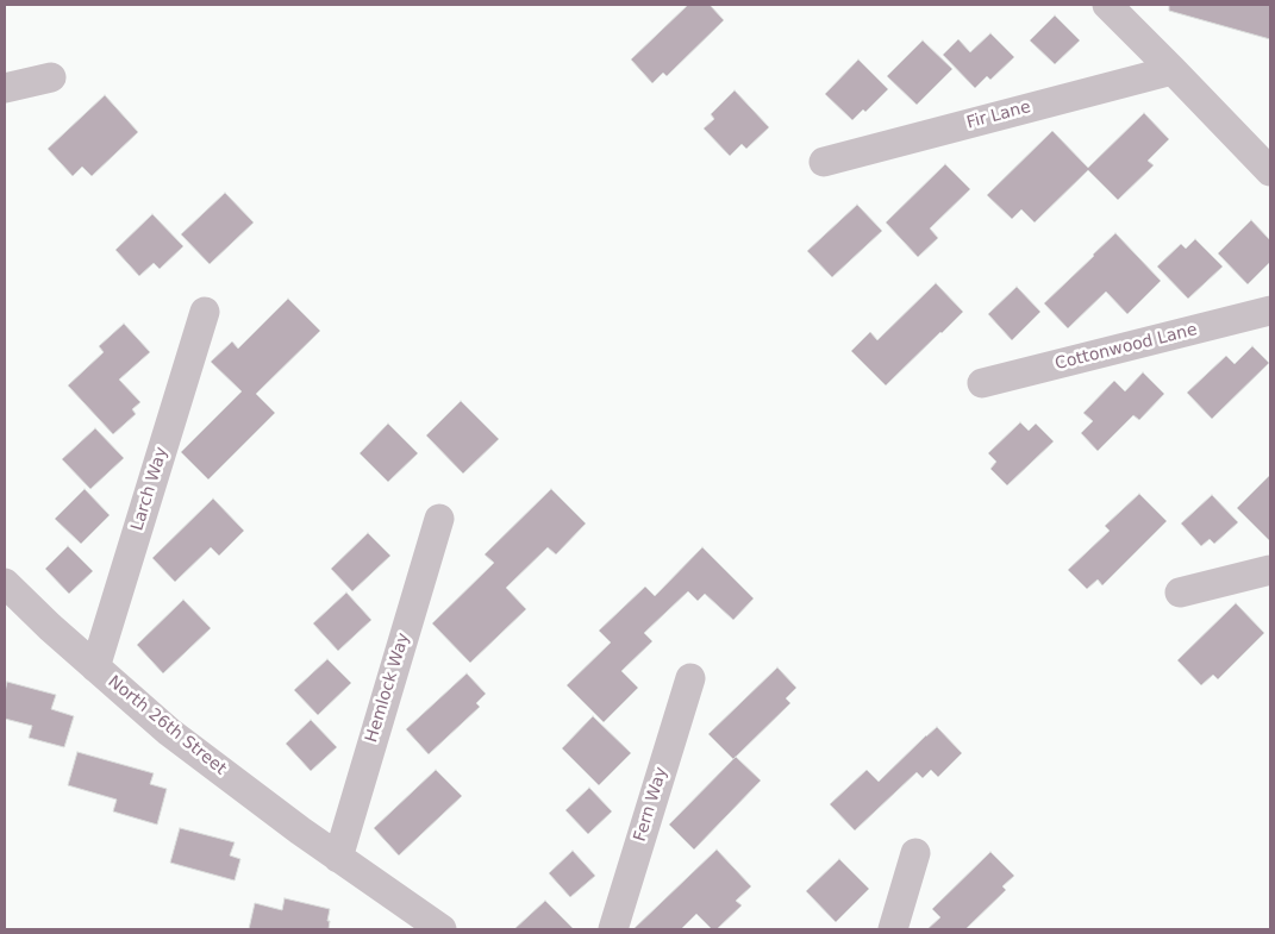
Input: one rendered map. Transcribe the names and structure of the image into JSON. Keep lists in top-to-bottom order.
{
  "streets": {
    "street": [
      "Fir Lane",
      "Cottonwood Lane",
      "Larch Way",
      "Hemlock Way",
      "North 26th Street",
      "Fern Way"
    ]
  },
  "crossings": [
    ["Larch Way", "North 26th Street"],
    ["Hemlock Way", "North 26th Street"]
  ]
}
